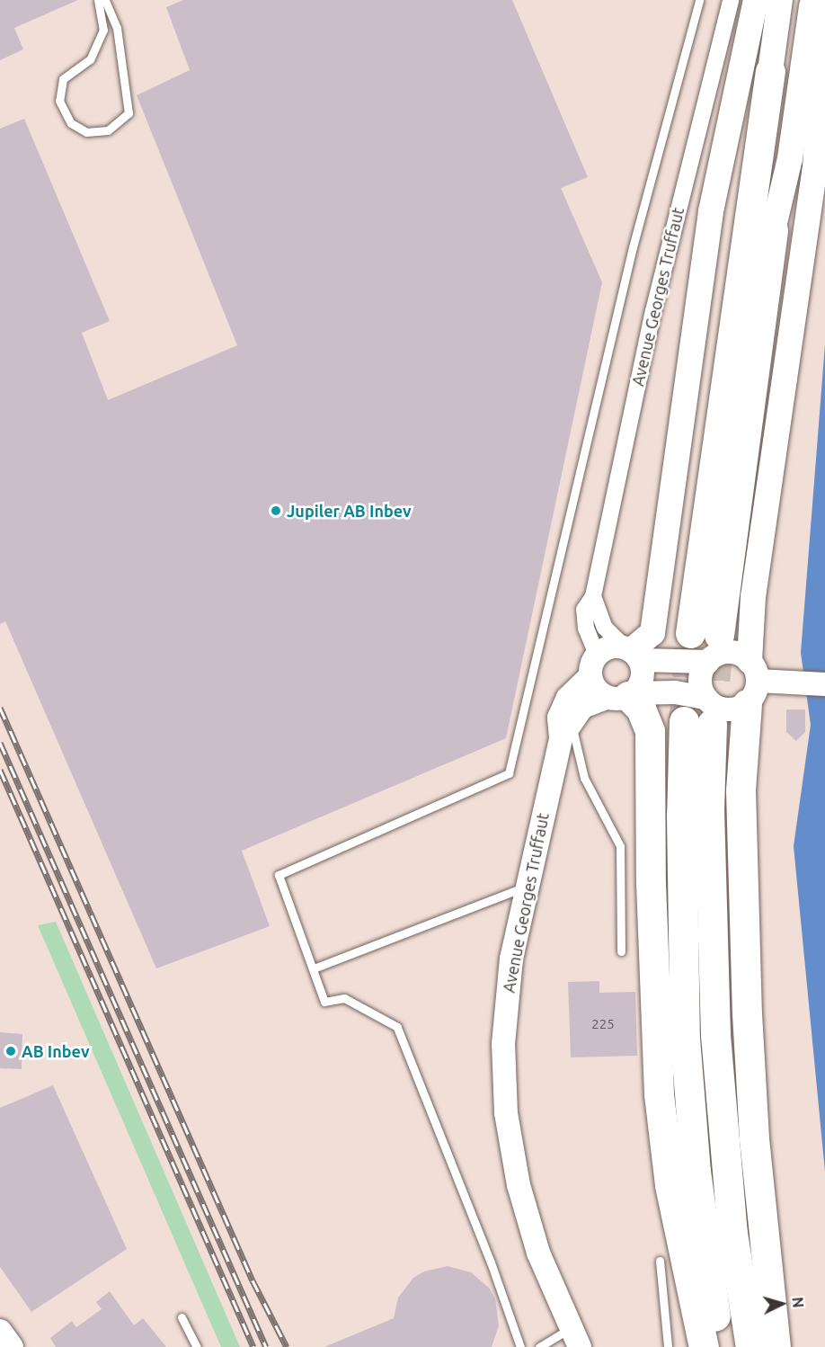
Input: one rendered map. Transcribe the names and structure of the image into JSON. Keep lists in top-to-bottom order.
{
  "streets": {
    "street": ["Avenue Georges Truffaut"]
  },
  "places": ["Jupiler AB Inbev", "AB Inbev"],
  "house_numbers": ["225"],
  "north": "right"
}
